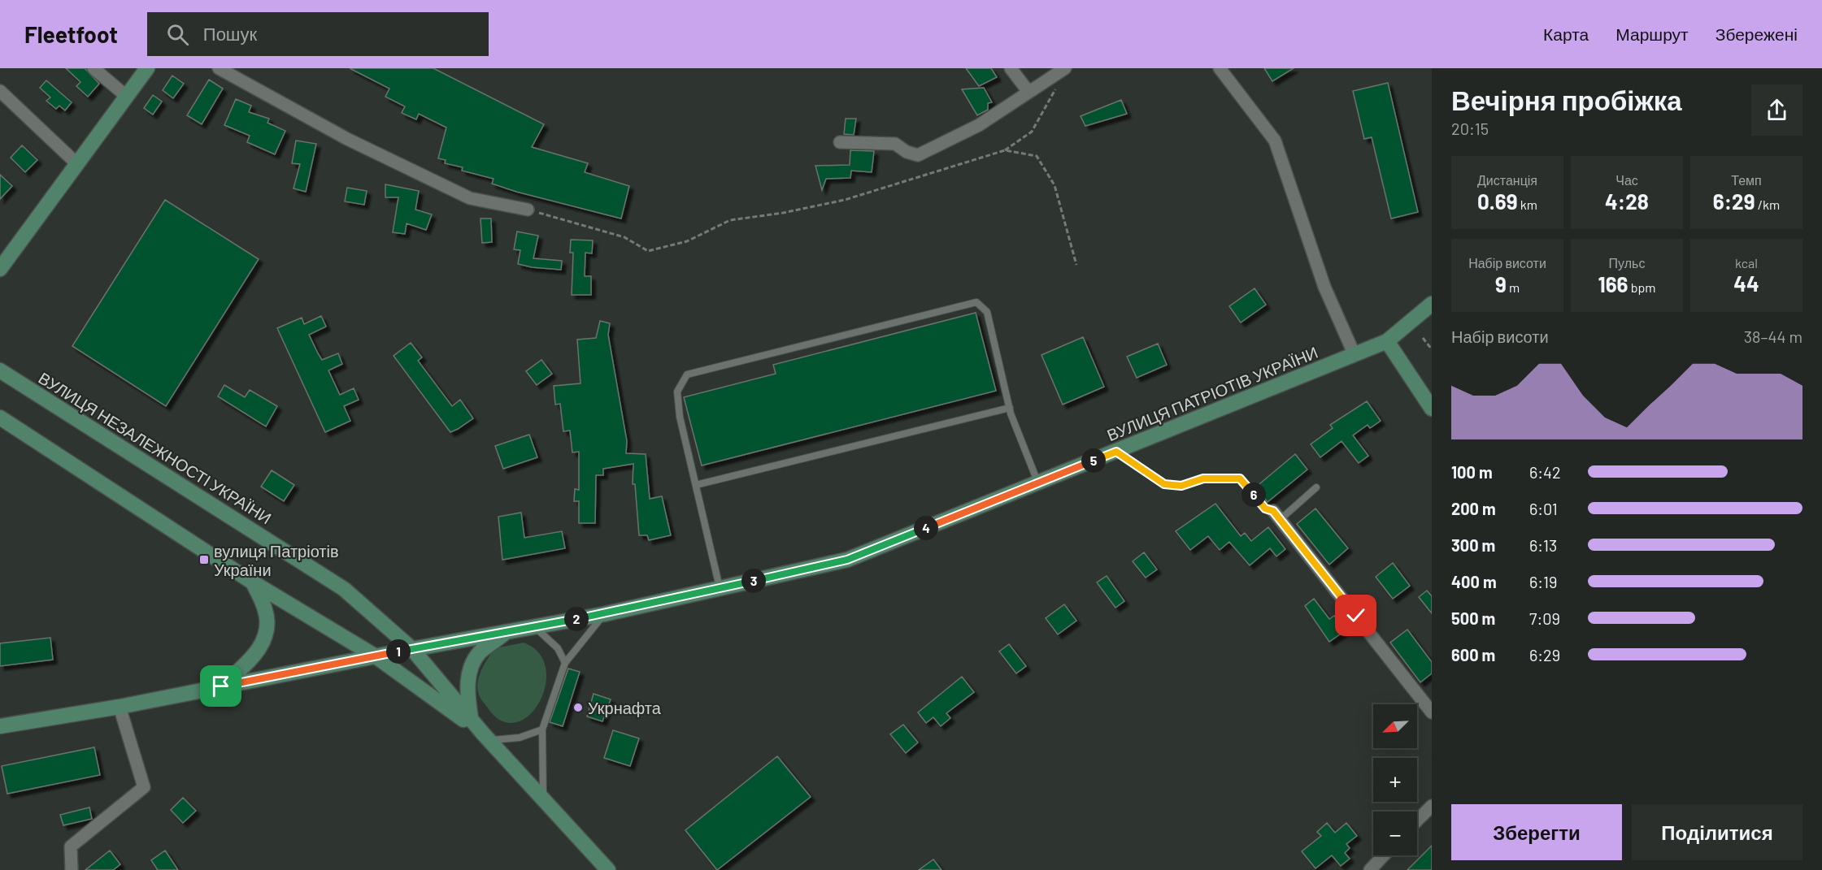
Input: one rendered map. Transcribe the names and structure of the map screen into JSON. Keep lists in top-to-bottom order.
{
  "streets": {
    "main road": ["ВУЛИЦЯ ПАТРІОТІВ УКРАЇНИ", "ВУЛИЦЯ НЕЗАЛЕЖНОСТІ УКРАЇНИ"]
  },
  "crossings": [
    ["ВУЛИЦЯ ПАТРІОТІВ УКРАЇНИ", "ВУЛИЦЯ НЕЗАЛЕЖНОСТІ УКРАЇНИ"]
  ],
  "places": {
    "transit": ["вулиця Патріотів України"],
    "other": ["Укрнафта"]
  },
  "north": "bottom left",
  "page": {
    "header": "Fleetfoot",
    "search": "Пошук",
    "nav": ["Карта", "Маршрут", "Збережені"],
    "heading": ["Вечірня пробіжка", "20:15"],
    "stats": [
      ["Дистанція", "0.69 km"],
      ["Час", "4:28"],
      ["Темп", "6:29 /km"],
      ["Набір висоти", "9 m"],
      ["Пульс", "166 bpm"],
      ["kcal", "44"]
    ],
    "chart": ["Набір висоти", "38–44 m"],
    "pins": [
      "5",
      "6",
      "4",
      "3",
      "2",
      "1"
    ],
    "list": [
      {
        "name": "100 m",
        "note": "6:42"
      },
      {
        "name": "200 m",
        "note": "6:01"
      },
      {
        "name": "300 m",
        "note": "6:13"
      },
      {
        "name": "400 m",
        "note": "6:19"
      },
      {
        "name": "500 m",
        "note": "7:09"
      },
      {
        "name": "600 m",
        "note": "6:29"
      }
    ],
    "map_buttons": ["+", "−"],
    "buttons": ["Зберегти", "Поділитися"]
  }
}
